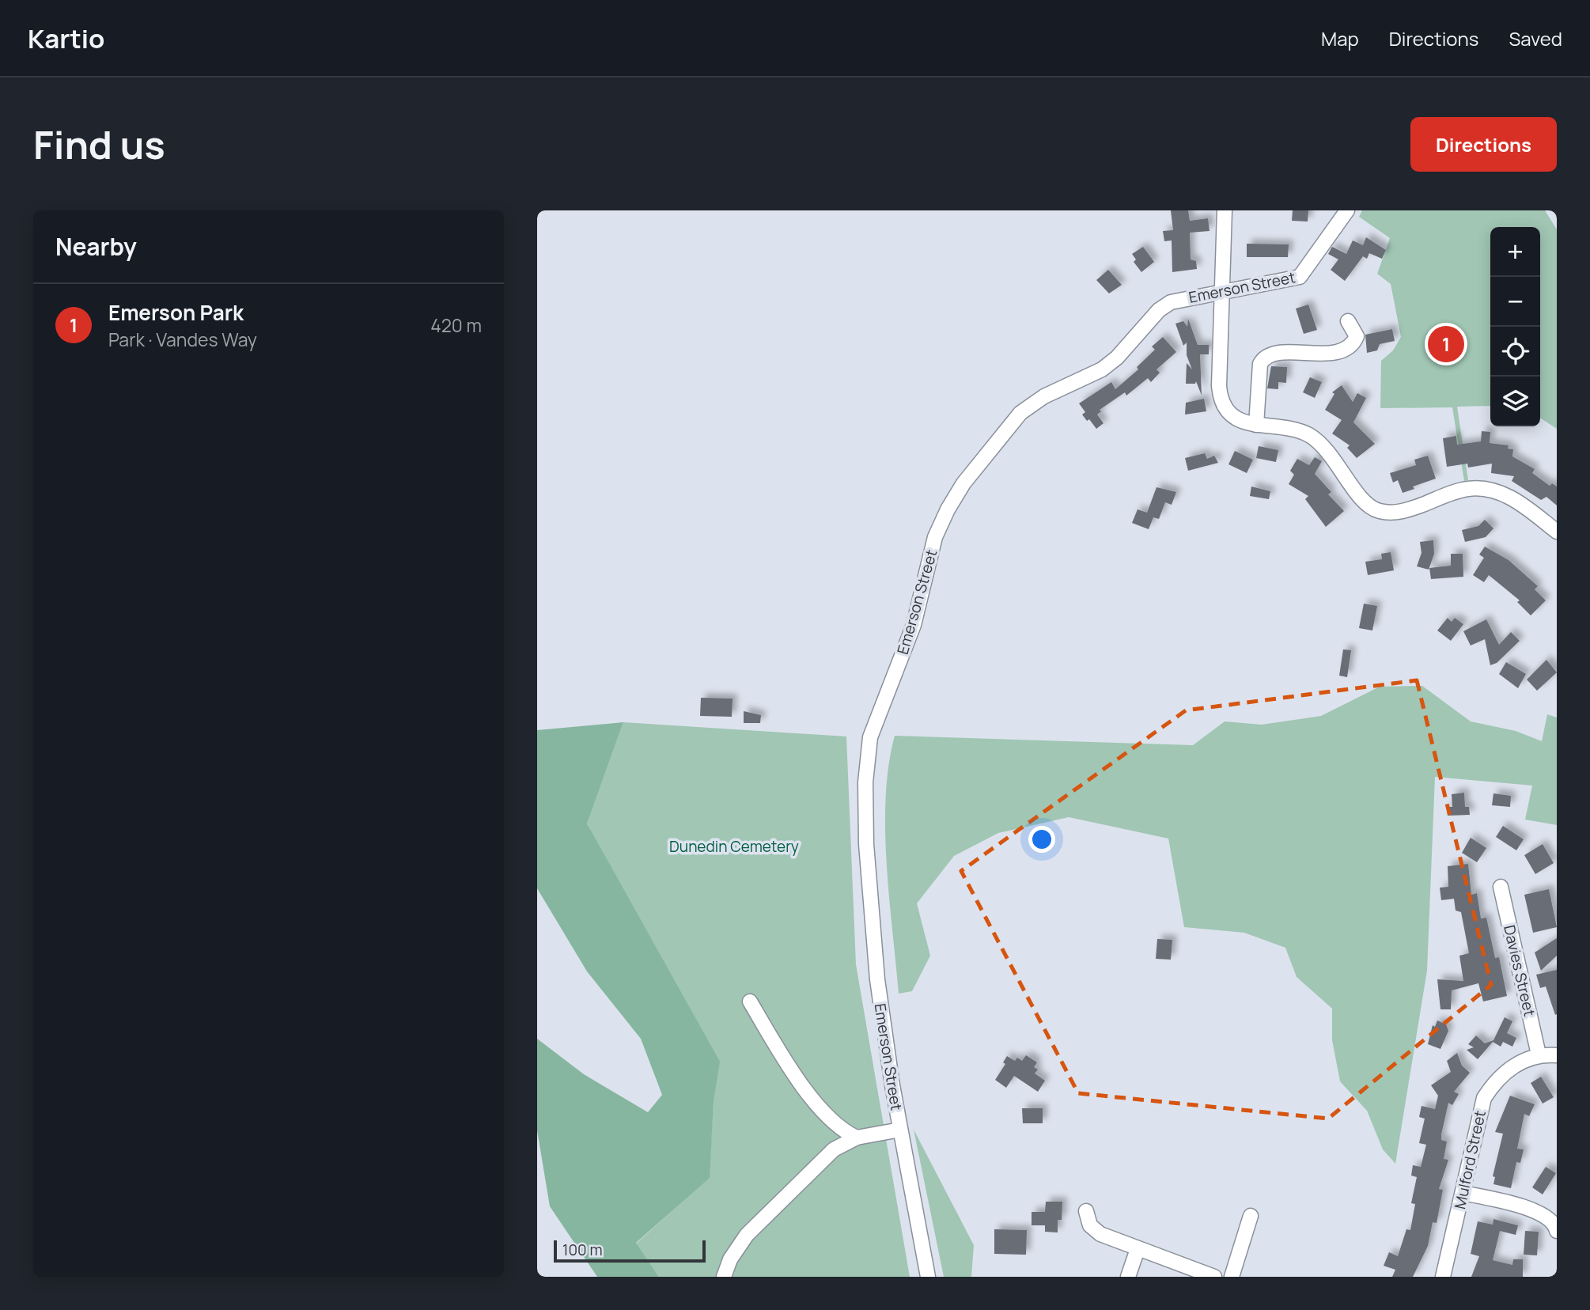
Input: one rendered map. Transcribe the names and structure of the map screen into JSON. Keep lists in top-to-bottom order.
{
  "streets": {
    "street": ["Emerson Street", "Davies Street", "Mulford Street"]
  },
  "crossings": [
    ["Davies Street", "Mulford Street"]
  ],
  "parks": ["Dunedin Cemetery"],
  "scale_bar": "100 m",
  "page": {
    "header": "Kartio",
    "nav": ["Map", "Directions", "Saved"],
    "buttons": "Directions",
    "title": "Find us",
    "heading": "Nearby",
    "map_buttons": ["+", "−"],
    "list": [
      {
        "mark": "1",
        "name": "Emerson Park",
        "note": "Park · Vandes Way",
        "value": "420 m"
      }
    ],
    "pins": "1",
    "scale": "100 m"
  }
}
